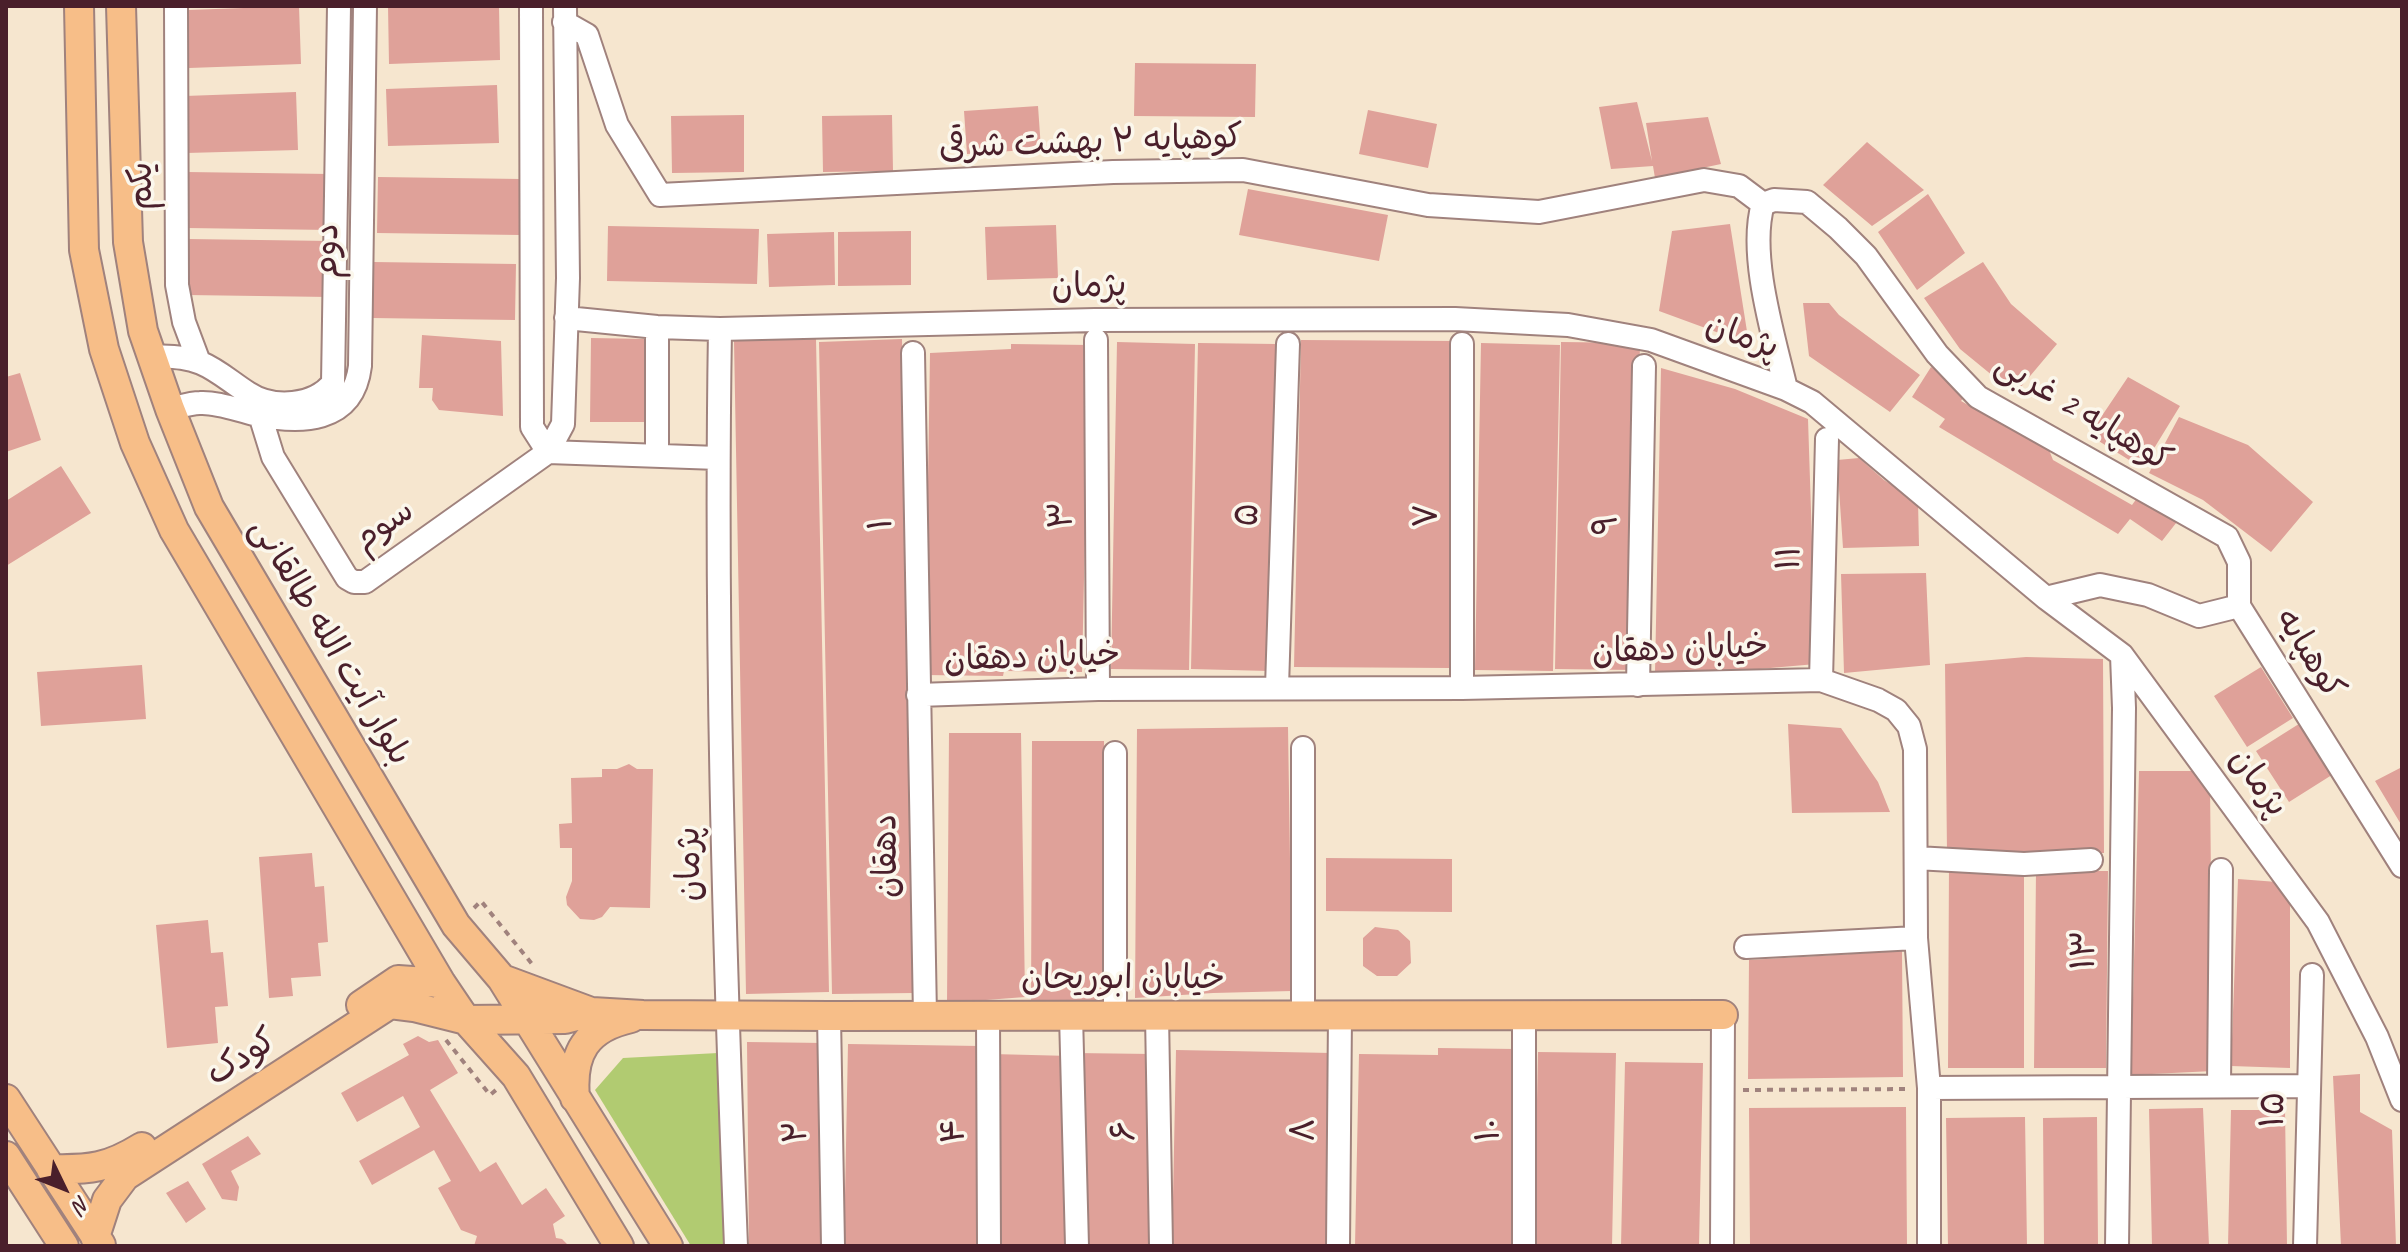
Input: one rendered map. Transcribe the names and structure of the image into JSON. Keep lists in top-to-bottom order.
{
  "streets": {
    "main road": ["بلوار آیت الله طالقانی", "خیابان ابوریحان", "کودک"],
    "street": [
      "کوهپایه ۲ بهشت شرقی",
      "یکم",
      "دوم",
      "پژمان",
      "کوهپایه 2 غربی",
      "۳",
      "۵",
      "۷",
      "۱",
      "۹",
      "سوم",
      "۱۱",
      "خیابان دهقان",
      "کوهپایه",
      "دهقان",
      "۱۳",
      "۱۵",
      "۸",
      "۱۰",
      "۴",
      "۶",
      "۲"
    ]
  },
  "crossings": [
    ["کوهپایه ۲ بهشت شرقی", "کوهپایه 2 غربی"],
    ["پژمان", "کوهپایه"],
    ["پژمان", "۱۳"],
    ["پژمان", "خیابان ابوریحان"],
    ["کوهپایه 2 غربی", "کوهپایه"],
    ["۳", "خیابان دهقان"],
    ["۵", "خیابان دهقان"],
    ["۷", "خیابان دهقان"],
    ["۱", "خیابان دهقان"],
    ["۱", "دهقان"],
    ["۹", "خیابان دهقان"],
    ["۱۱", "خیابان دهقان"],
    ["بلوار آیت الله طالقانی", "خیابان ابوریحان"],
    ["بلوار آیت الله طالقانی", "کودک"],
    ["خیابان دهقان", "دهقان"],
    ["دهقان", "خیابان ابوریحان"],
    ["خیابان ابوریحان", "کودک"],
    ["خیابان ابوریحان", "۸"],
    ["خیابان ابوریحان", "۱۰"],
    ["خیابان ابوریحان", "۴"],
    ["خیابان ابوریحان", "۶"],
    ["خیابان ابوریحان", "۲"]
  ],
  "north": "bottom right"
}
